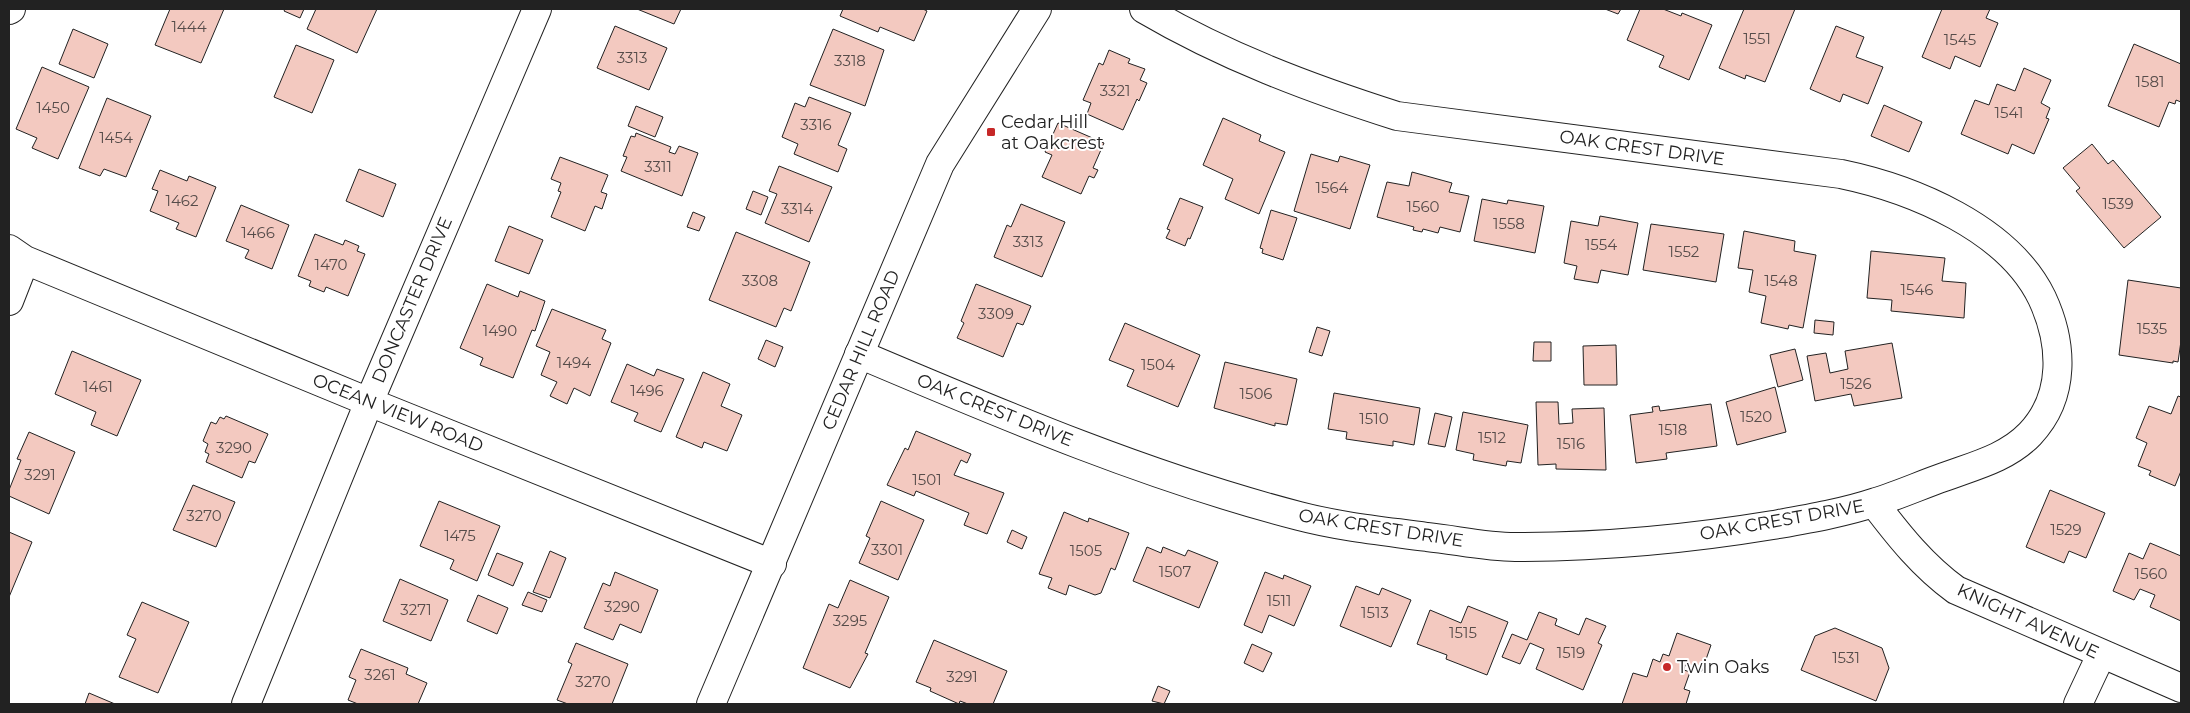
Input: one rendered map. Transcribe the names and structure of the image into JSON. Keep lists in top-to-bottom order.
{
  "streets": {
    "street": [
      "OAK CREST DRIVE",
      "DONCASTER DRIVE",
      "CEDAR HILL ROAD",
      "OCEAN VIEW ROAD",
      "KNIGHT AVENUE"
    ]
  },
  "crossings": [
    ["OAK CREST DRIVE", "CEDAR HILL ROAD"],
    ["OAK CREST DRIVE", "KNIGHT AVENUE"],
    ["DONCASTER DRIVE", "OCEAN VIEW ROAD"],
    ["CEDAR HILL ROAD", "OCEAN VIEW ROAD"]
  ],
  "places": {
    "transit": ["Cedar Hill at Oakcrest"],
    "other": ["Twin Oaks"]
  },
  "house_numbers": [
    "1444",
    "1551",
    "1545",
    "3313",
    "3318",
    "1581",
    "3321",
    "1450",
    "1541",
    "3316",
    "1454",
    "3311",
    "1564",
    "1462",
    "1539",
    "1560",
    "3314",
    "1558",
    "1466",
    "3313",
    "1554",
    "1552",
    "1470",
    "3308",
    "1548",
    "1546",
    "3309",
    "1535",
    "1490",
    "1494",
    "1504",
    "1526",
    "1461",
    "1496",
    "1506",
    "1520",
    "1510",
    "1518",
    "1512",
    "1516",
    "3290",
    "3291",
    "1501",
    "3270",
    "1529",
    "1475",
    "3301",
    "1505",
    "1507",
    "1560",
    "1511",
    "3290",
    "3271",
    "1513",
    "3295",
    "1515",
    "1519",
    "1531",
    "3261",
    "3291",
    "3270"
  ]
}
